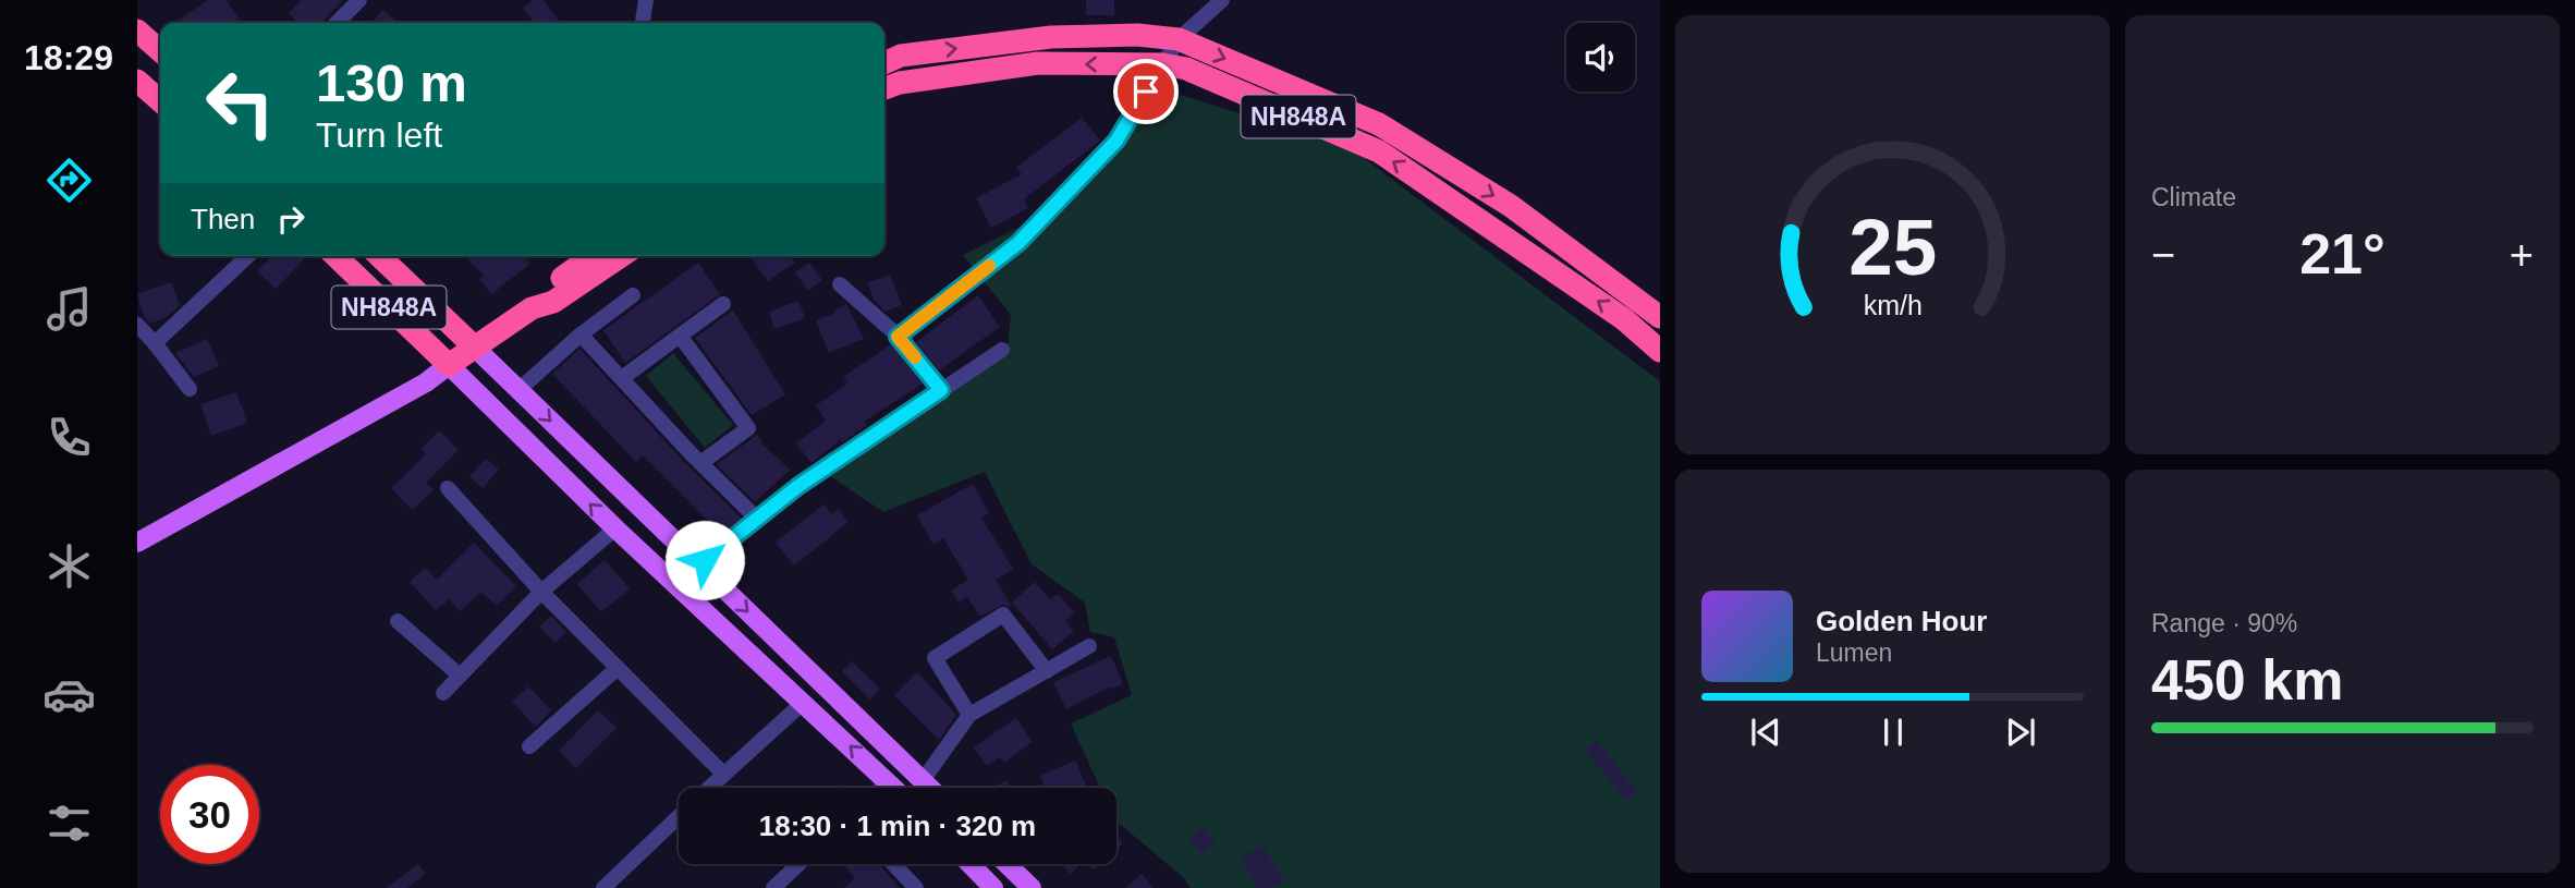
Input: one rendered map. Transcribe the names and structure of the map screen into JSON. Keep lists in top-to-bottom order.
{
  "streets": {
    "highway": ["NH848A"]
  },
  "page": {
    "tabs": "18:29",
    "tile": [
      "Climate",
      ["Range · 90%", "450 km"]
    ],
    "turn": ["130 m", "Turn left"],
    "then": "Then",
    "heat": ["−", "21°", "+"],
    "song": ["Golden Hour", "Lumen"],
    "limit": "30",
    "trip": "18:30 · 1 min · 320 m",
    "gauge": ["25", "km/h"]
  }
}
